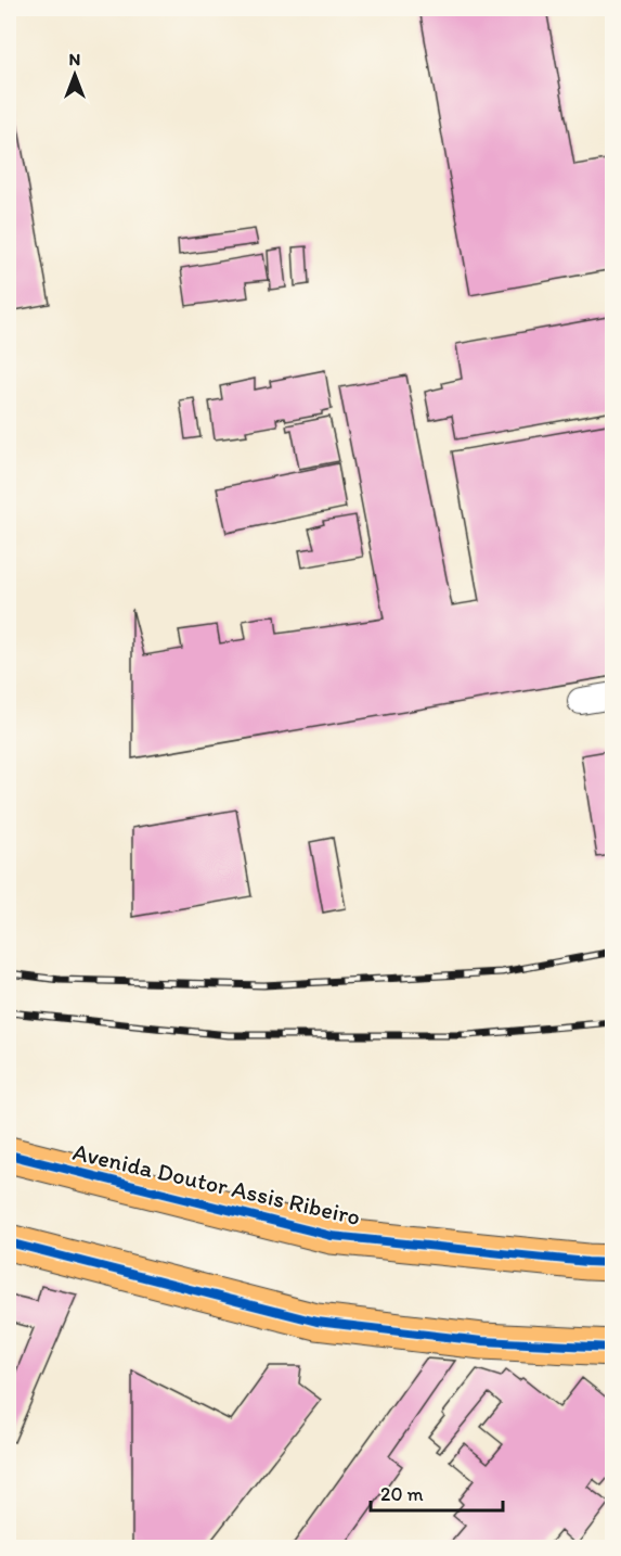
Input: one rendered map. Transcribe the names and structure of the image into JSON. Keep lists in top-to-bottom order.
{
  "streets": {
    "main road": ["Avenida Doutor Assis Ribeiro"]
  },
  "scale_bar": "20 m",
  "north": "top"
}
